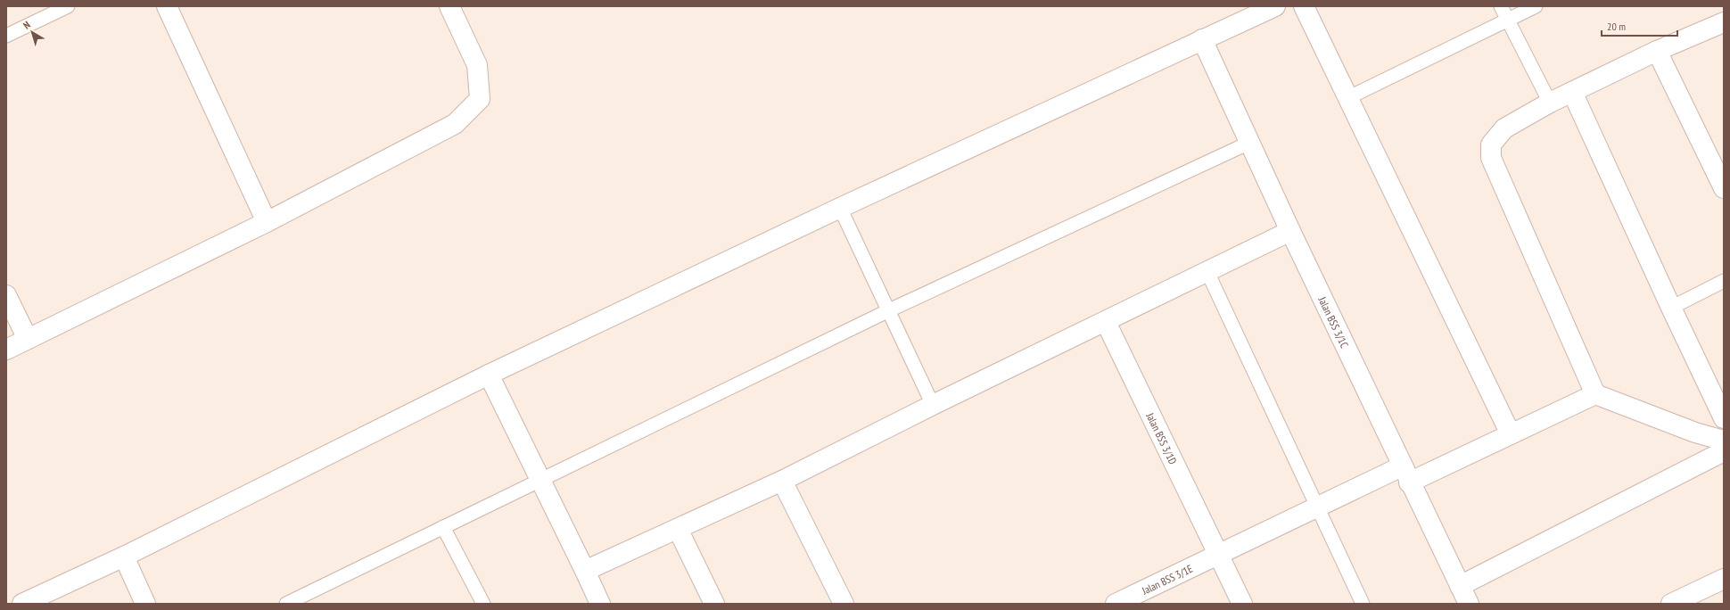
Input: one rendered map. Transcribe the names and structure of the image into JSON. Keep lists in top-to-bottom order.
{
  "streets": {
    "street": ["Jalan BSS 3/1C", "Jalan BSS 3/1D", "Jalan BSS 3/1E"]
  },
  "crossings": [
    ["Jalan BSS 3/1C", "Jalan BSS 3/1E"],
    ["Jalan BSS 3/1D", "Jalan BSS 3/1E"]
  ],
  "scale_bar": "20 m",
  "north": "top left"
}
